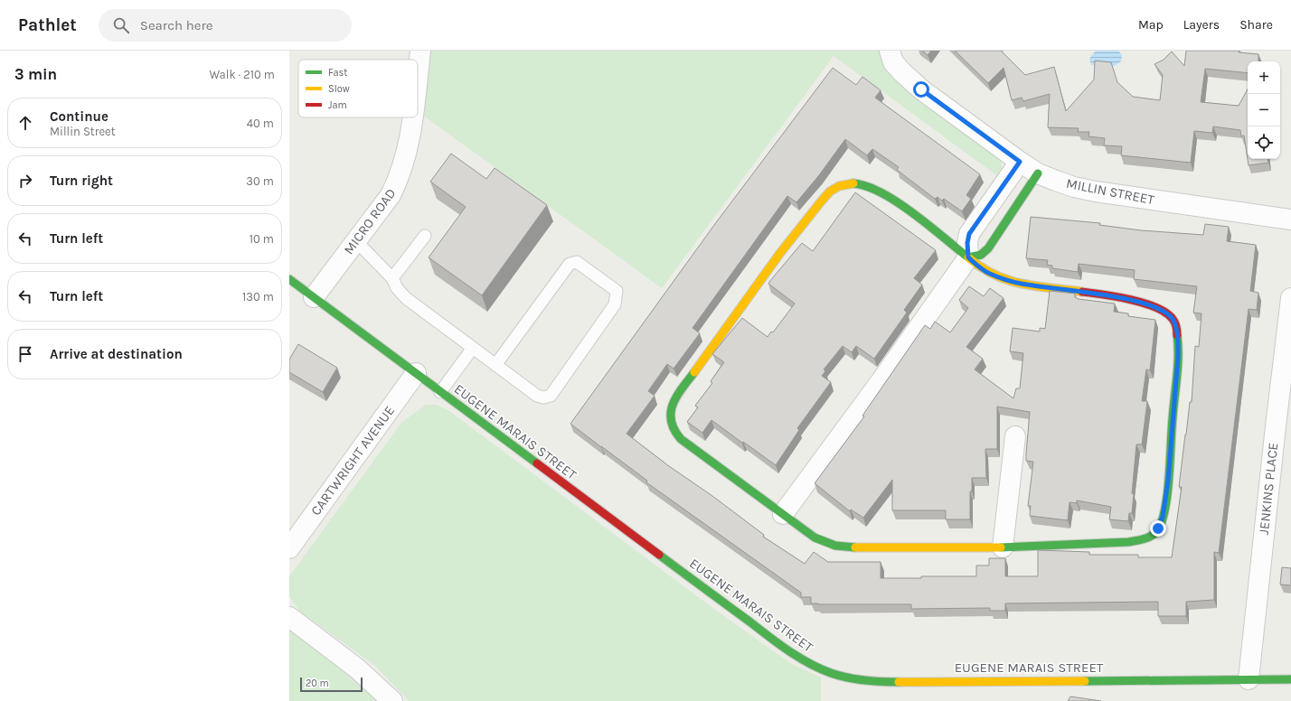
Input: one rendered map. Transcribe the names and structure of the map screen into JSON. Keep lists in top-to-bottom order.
{
  "streets": {
    "street": [
      "MILLIN STREET",
      "MICRO ROAD",
      "EUGENE MARAIS STREET",
      "CARTWRIGHT AVENUE",
      "JENKINS PLACE"
    ]
  },
  "crossings": [
    ["MICRO ROAD", "EUGENE MARAIS STREET"],
    ["EUGENE MARAIS STREET", "CARTWRIGHT AVENUE"],
    ["EUGENE MARAIS STREET", "JENKINS PLACE"]
  ],
  "legend": ["Fast", "Slow", "Jam"],
  "scale_bar": "20 m",
  "page": {
    "header": "Pathlet",
    "search": "Search here",
    "nav": ["Map", "Layers", "Share"],
    "heading": ["3 min", "Walk · 210 m"],
    "map_buttons": ["+", "−"],
    "list": [
      ["Continue", "Millin Street", "40 m"],
      ["Turn right", "30 m"],
      ["Turn left", "10 m"],
      ["Turn left", "130 m"],
      "Arrive at destination"
    ],
    "scale": "20 m"
  }
}
